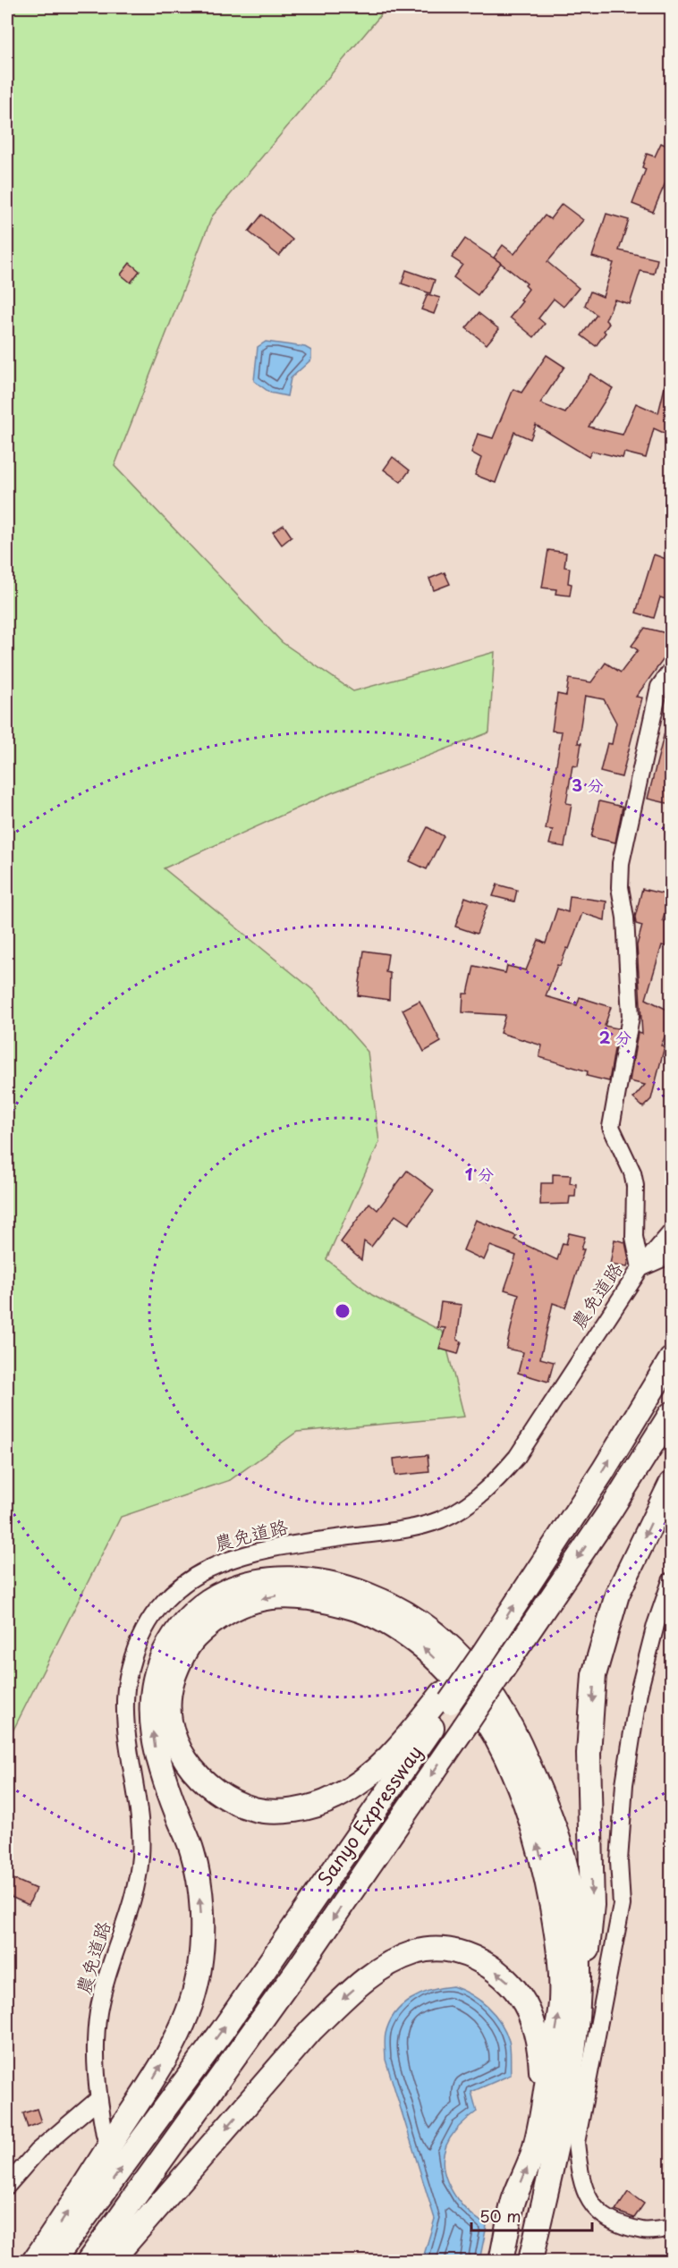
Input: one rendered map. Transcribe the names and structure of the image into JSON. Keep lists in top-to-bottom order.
{
  "streets": {
    "highway": ["Sanyo Expressway"],
    "street": ["農免道路"]
  },
  "scale_bar": "50 m",
  "rings": ["3 分", "2 分", "1 分"]
}
